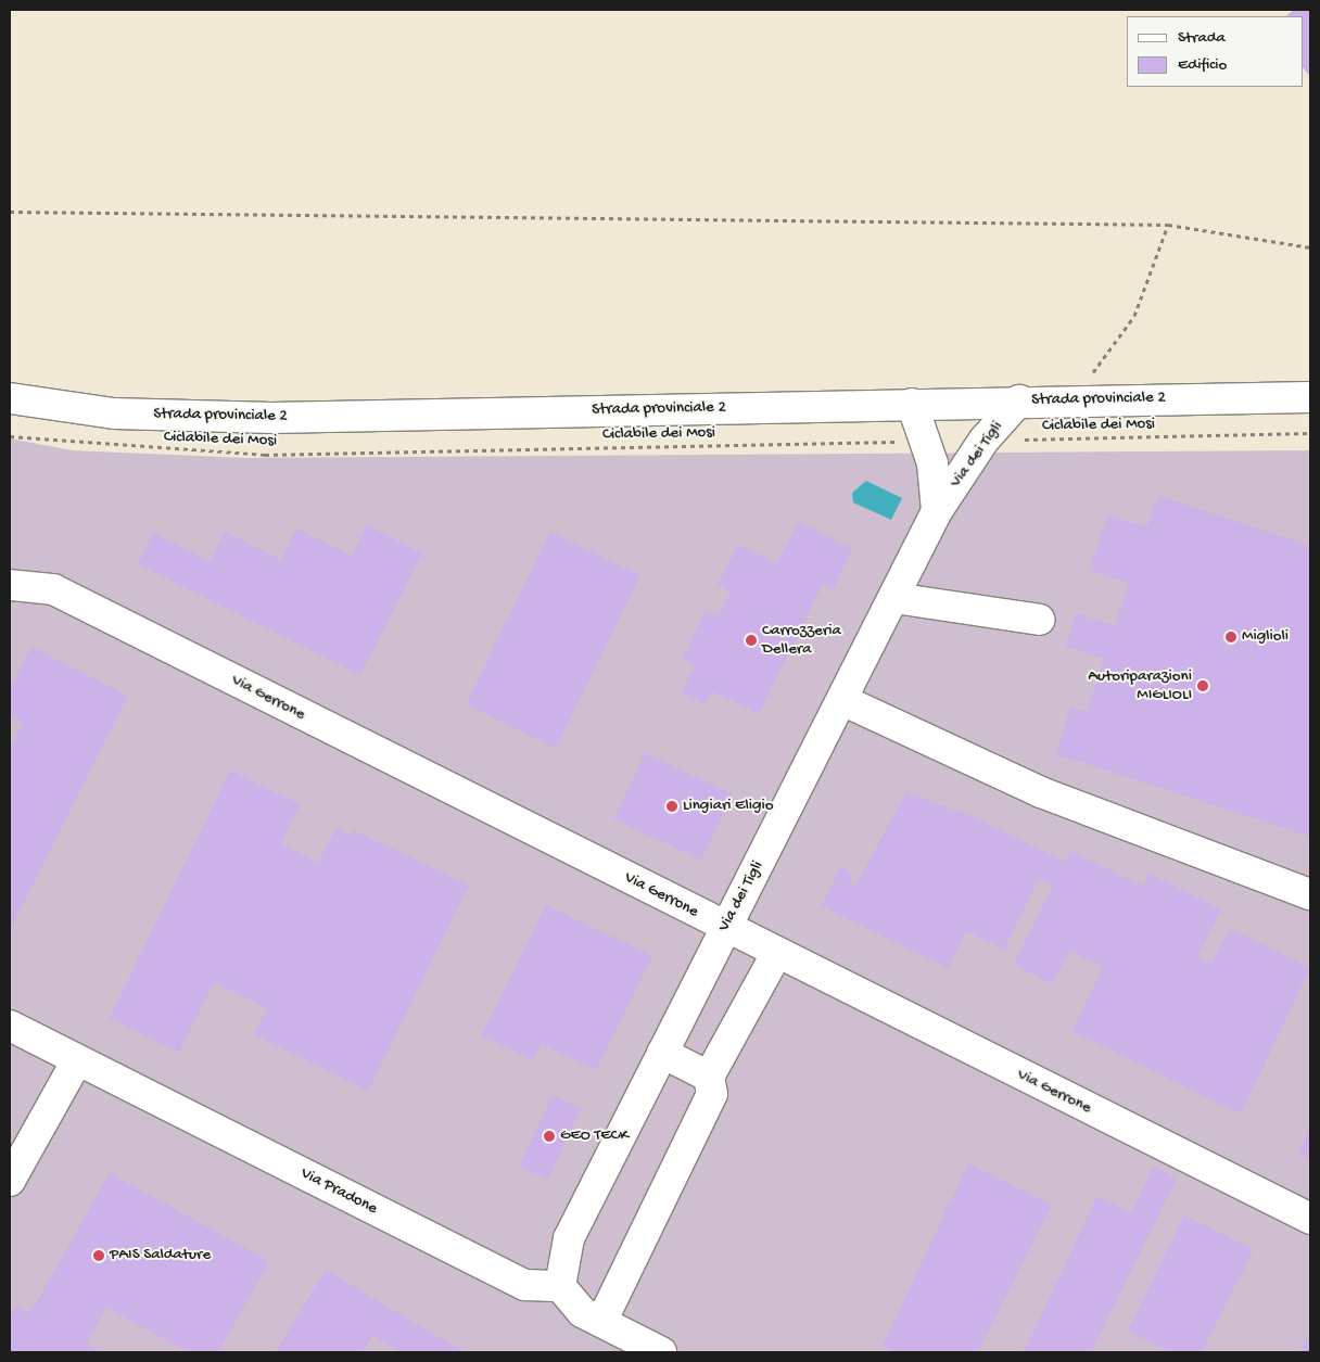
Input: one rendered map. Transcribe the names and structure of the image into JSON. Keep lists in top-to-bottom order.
{
  "streets": {
    "street": [
      "Strada provinciale 2",
      "Via dei Tigli",
      "Via Gerrone",
      "Via Pradone"
    ],
    "path": ["Ciclabile dei Mosi"]
  },
  "crossings": [
    ["Strada provinciale 2", "Via dei Tigli"],
    ["Ciclabile dei Mosi", "Via dei Tigli"],
    ["Via dei Tigli", "Via Gerrone"],
    ["Via dei Tigli", "Via Pradone"]
  ],
  "places": [
    "Miglioli",
    "Carrozzeria Dellera",
    "Autoriparazioni MIGLIOLI",
    "Lingiari Eligio",
    "GEO TECK",
    "PAIS Saldature"
  ],
  "legend": ["Strada", "Edificio"]
}
